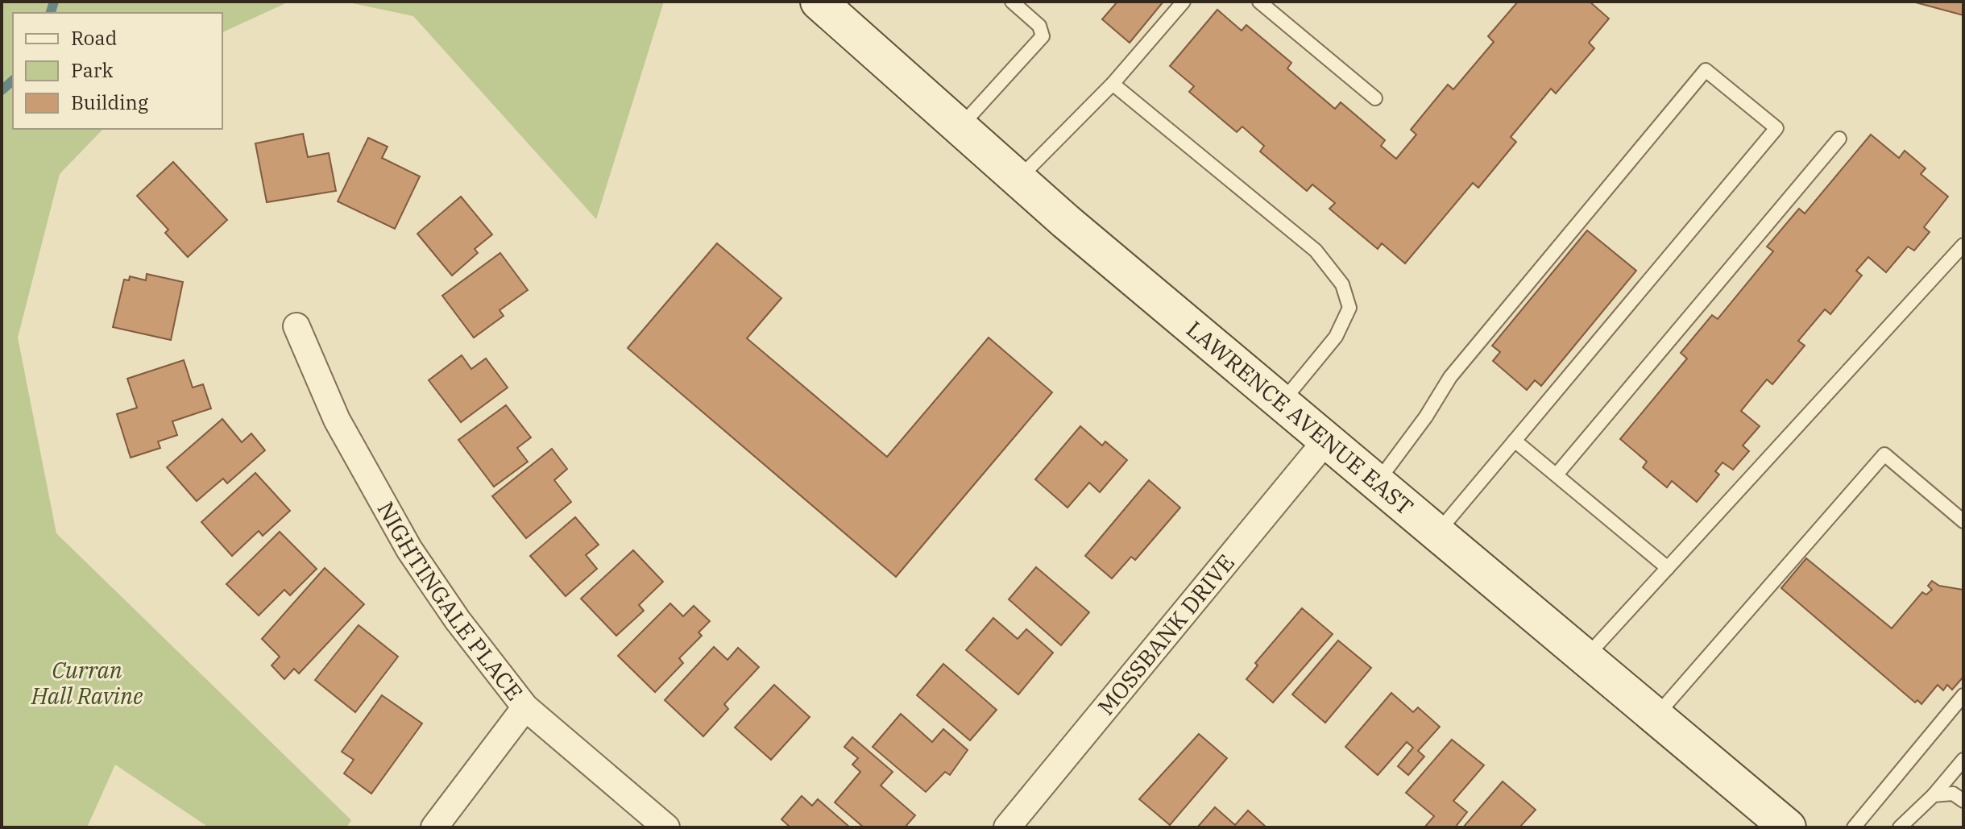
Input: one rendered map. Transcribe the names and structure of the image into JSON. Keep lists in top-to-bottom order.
{
  "streets": {
    "main road": ["LAWRENCE AVENUE EAST"],
    "street": ["NIGHTINGALE PLACE", "MOSSBANK DRIVE"]
  },
  "crossings": [
    ["LAWRENCE AVENUE EAST", "MOSSBANK DRIVE"]
  ],
  "parks": ["Curran Hall Ravine"],
  "legend": ["Road", "Park", "Building"]
}
